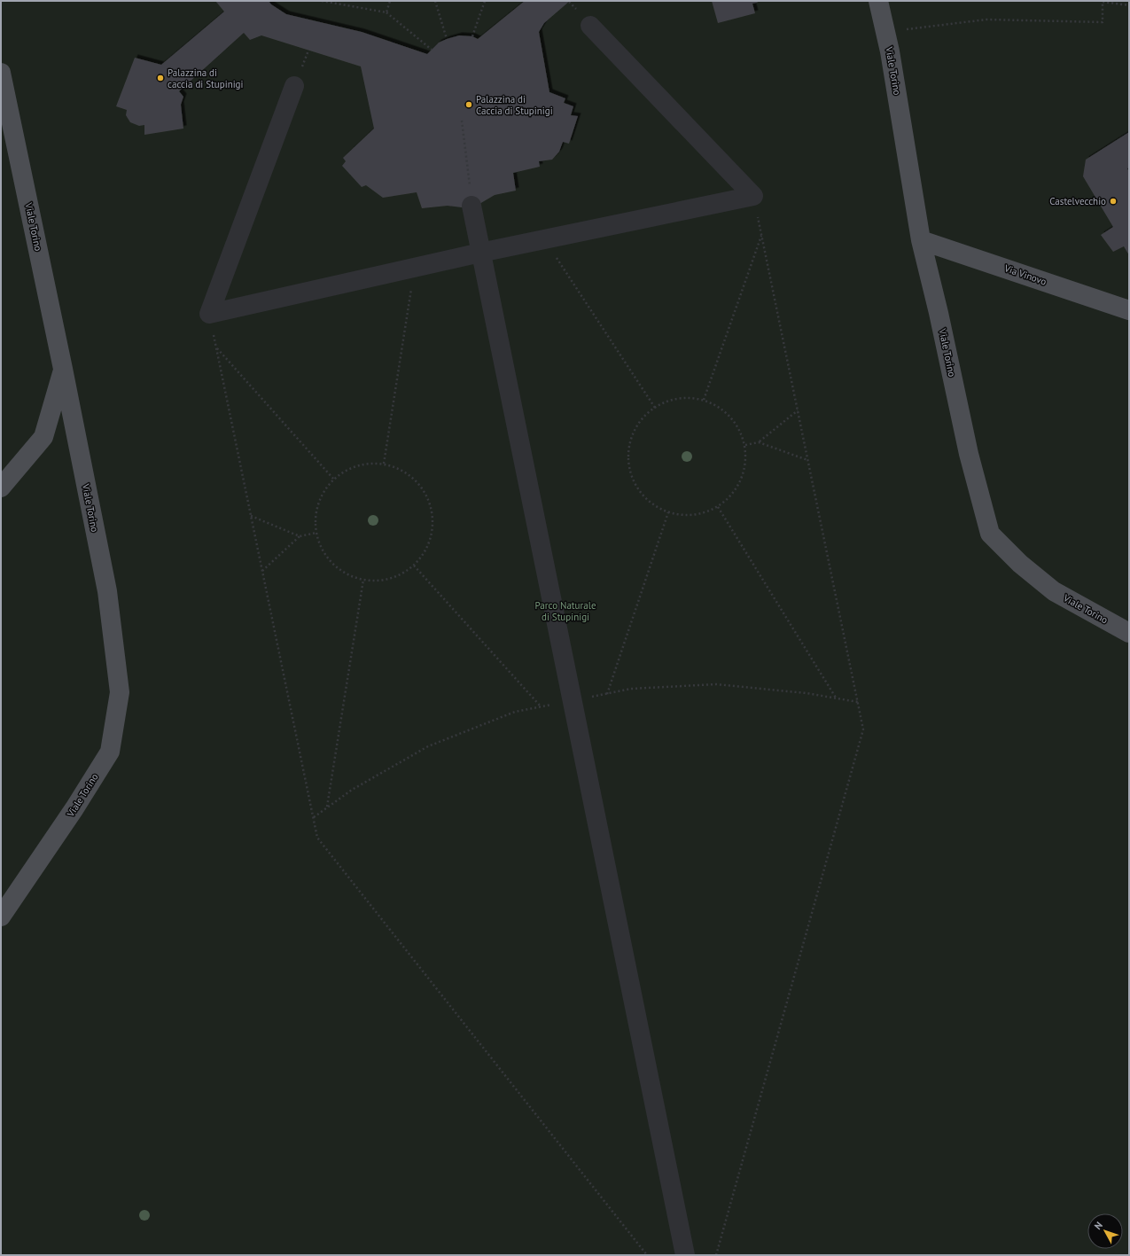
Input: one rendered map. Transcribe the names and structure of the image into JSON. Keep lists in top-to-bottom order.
{
  "streets": {
    "main road": ["Viale Torino", "Via Vinovo"]
  },
  "crossings": [
    ["Viale Torino", "Via Vinovo"]
  ],
  "parks": ["Parco Naturale di Stupinigi"],
  "places": ["Palazzina di caccia di Stupinigi", "Palazzina di Caccia di Stupinigi", "Castelvecchio"],
  "north": "top left"
}
